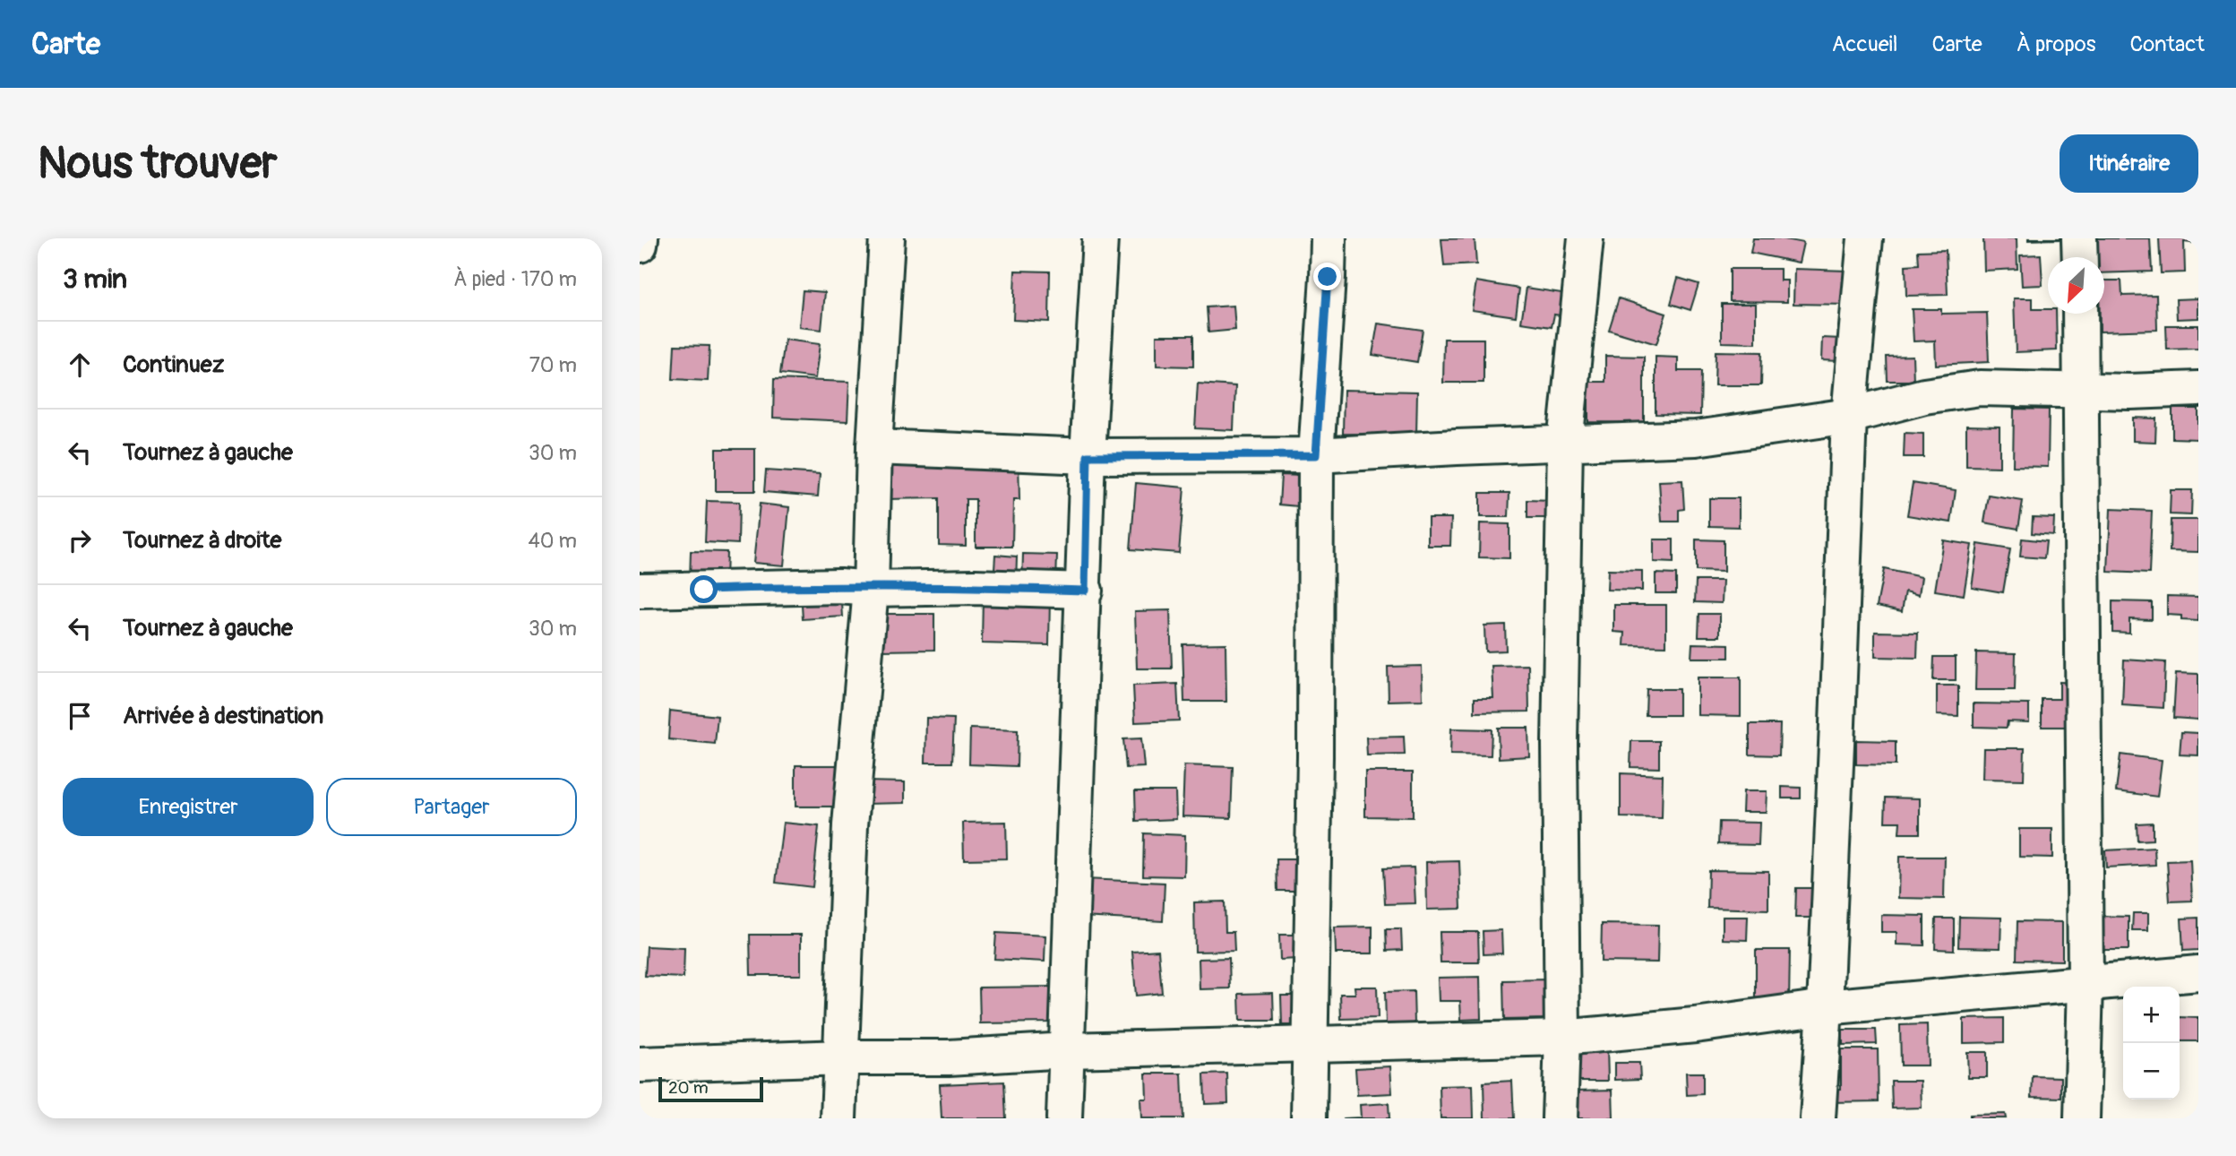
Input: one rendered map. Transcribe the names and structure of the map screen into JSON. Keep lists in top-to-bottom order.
{
  "scale_bar": "20 m",
  "north": "bottom left",
  "page": {
    "header": "Carte",
    "nav": [
      "Accueil",
      "Carte",
      "À propos",
      "Contact"
    ],
    "buttons": [
      "Itinéraire",
      ["Enregistrer", "Partager"]
    ],
    "title": "Nous trouver",
    "heading": ["3 min", "À pied · 170 m"],
    "list": [
      ["Continuez", "70 m"],
      ["Tournez à gauche", "30 m"],
      ["Tournez à droite", "40 m"],
      ["Tournez à gauche", "30 m"],
      "Arrivée à destination"
    ],
    "map_buttons": ["+", "−"],
    "scale": "20 m"
  }
}
